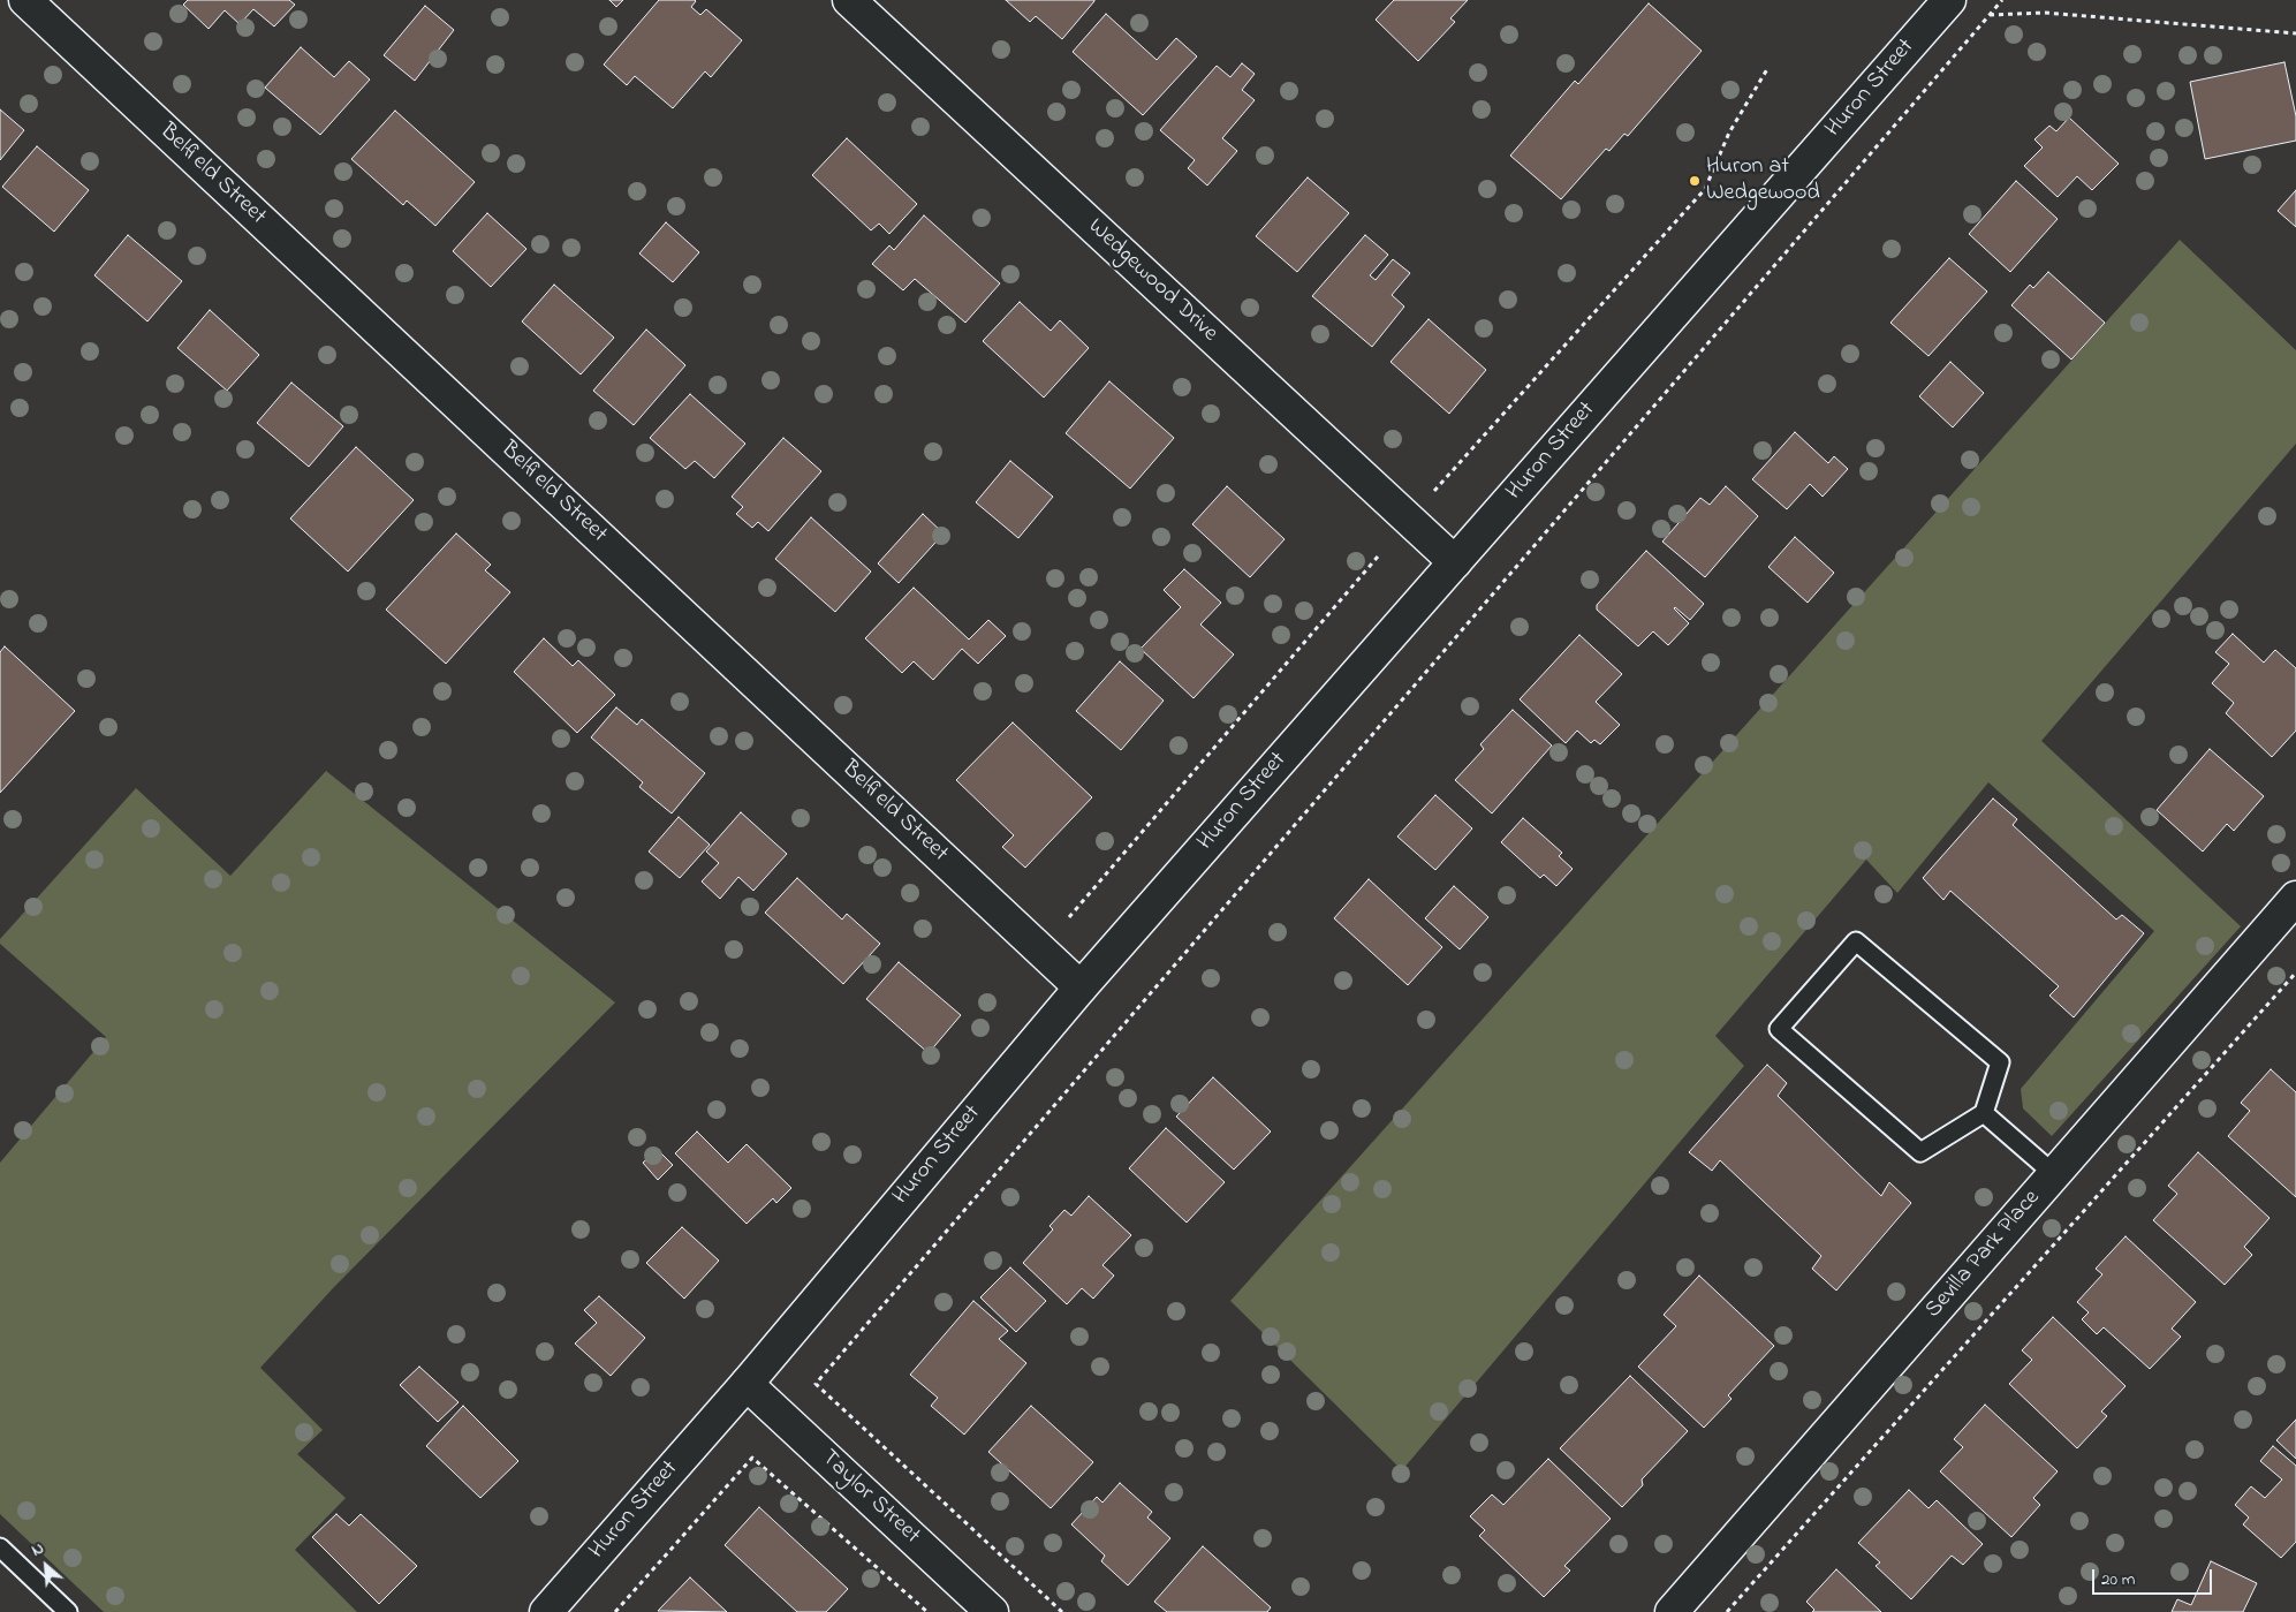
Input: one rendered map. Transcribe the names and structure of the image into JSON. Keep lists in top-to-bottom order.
{
  "streets": {
    "street": [
      "Huron Street",
      "Belfield Street",
      "Wedgewood Drive",
      "Sevilla Park Place",
      "Taylor Street"
    ]
  },
  "crossings": [
    ["Huron Street", "Belfield Street"],
    ["Huron Street", "Wedgewood Drive"],
    ["Huron Street", "Taylor Street"]
  ],
  "places": ["Huron at Wedgewood"],
  "scale_bar": "20 m",
  "north": "top left"
}
